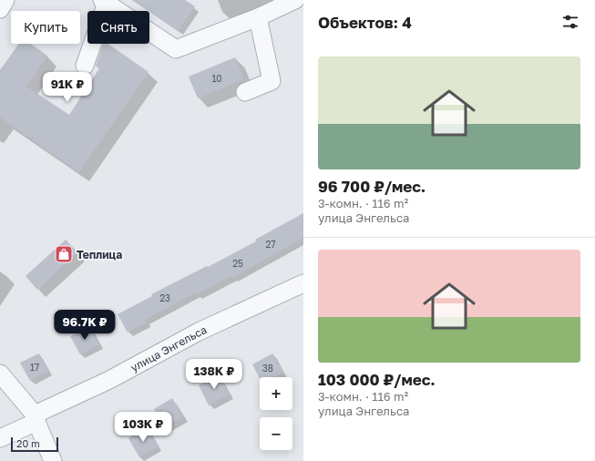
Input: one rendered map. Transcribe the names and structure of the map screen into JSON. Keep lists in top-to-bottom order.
{
  "streets": {
    "street": ["улица Энгельса"]
  },
  "places": {
    "shop": ["Теплица"]
  },
  "house_numbers": [
    "10",
    "27",
    "25",
    "23",
    "17",
    "38"
  ],
  "scale_bar": "20 m",
  "page": {
    "heading": "Объектов: 4",
    "chip": ["Купить", "Снять"],
    "list": [
      {
        "name": "96 700 ₽/мес.",
        "note": "3-комн. · 116 m² · улица Энгельса"
      },
      {
        "name": "103 000 ₽/мес.",
        "note": "3-комн. · 116 m² · улица Энгельса"
      }
    ],
    "price": [
      "91K ₽",
      "96.7K ₽",
      "138K ₽",
      "103K ₽"
    ],
    "map_buttons": ["+", "−"],
    "scale": "20 m"
  }
}
